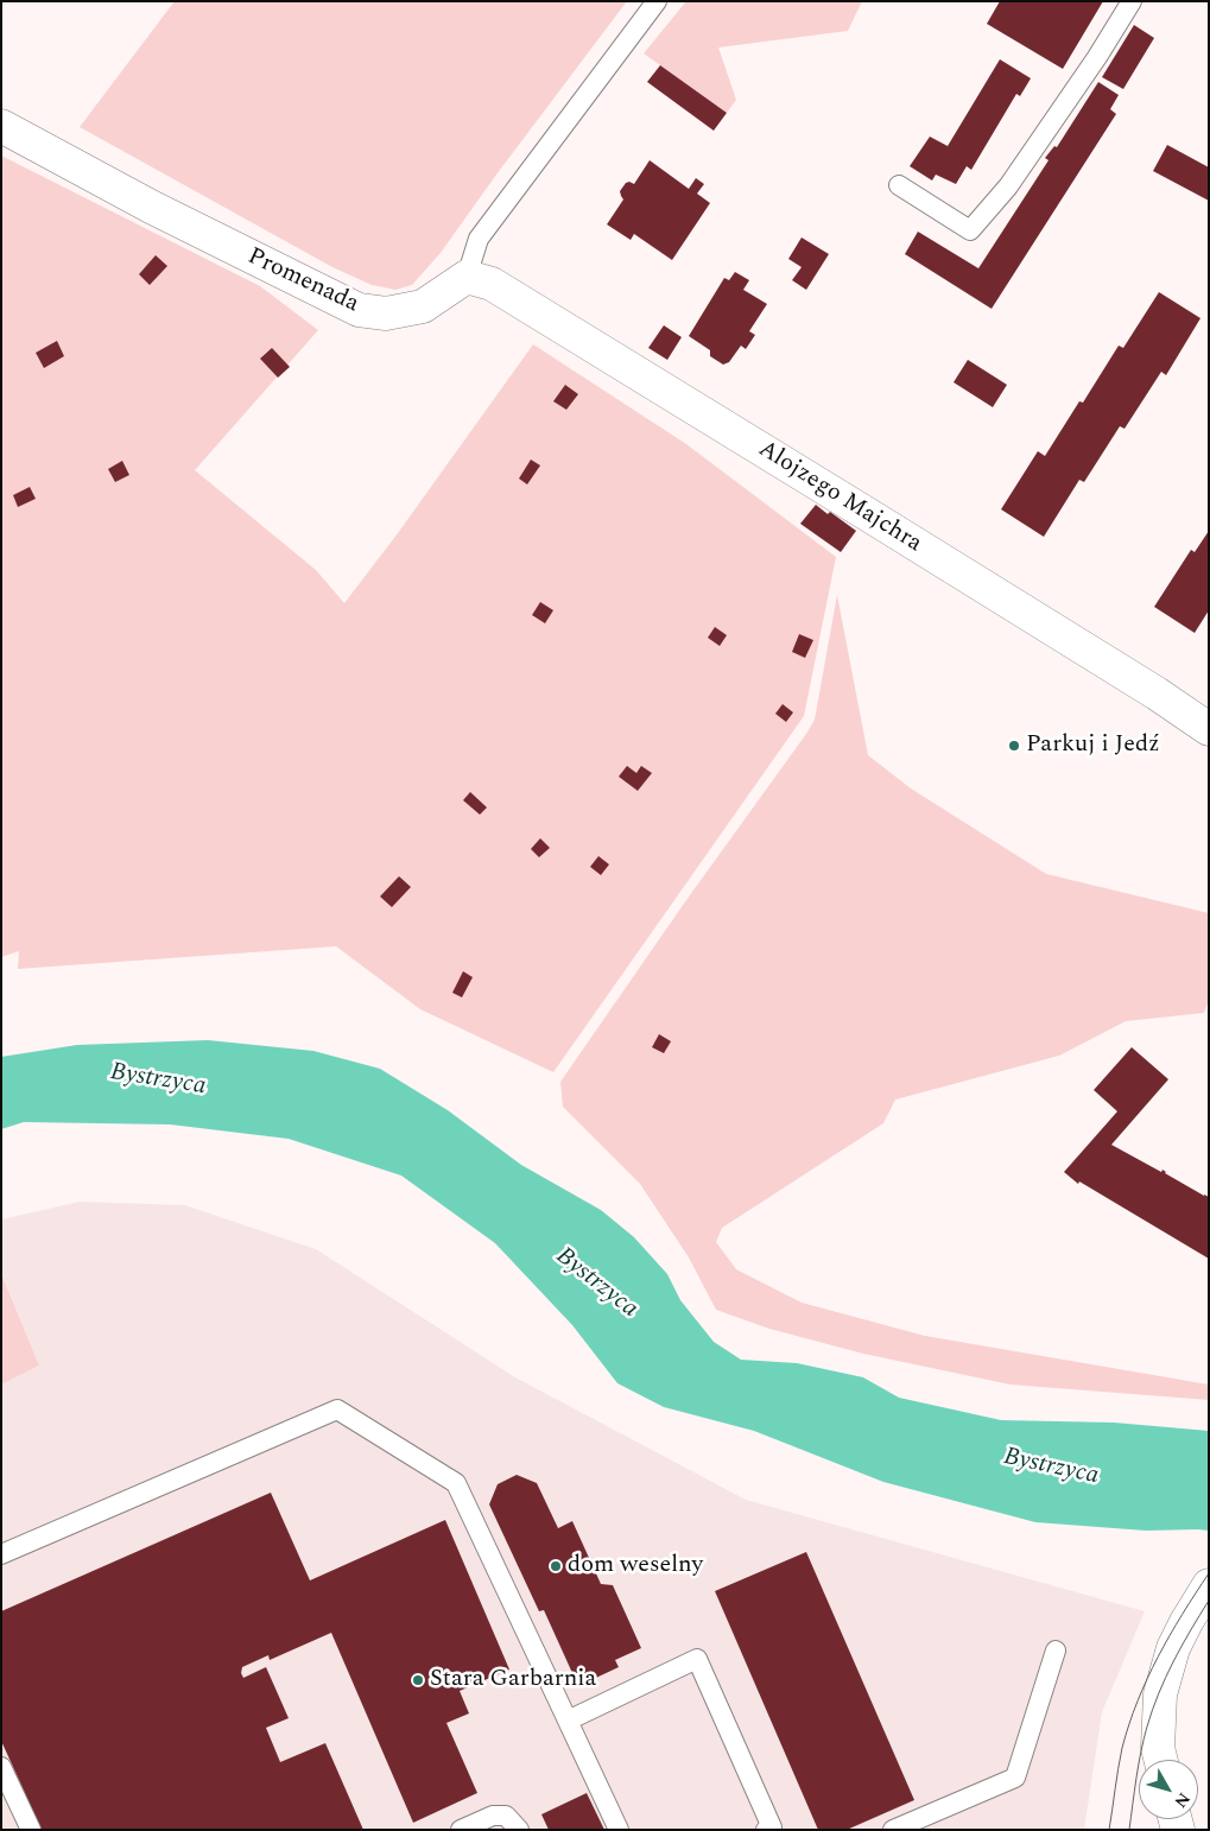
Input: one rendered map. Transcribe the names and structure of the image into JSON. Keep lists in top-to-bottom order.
{
  "streets": {
    "street": ["Promenada", "Alojzego Majchra"]
  },
  "crossings": [
    ["Promenada", "Alojzego Majchra"]
  ],
  "water": ["Bystrzyca"],
  "places": ["Parkuj i Jedź", "dom weselny", "Stara Garbarnia"],
  "north": "bottom right"
}
